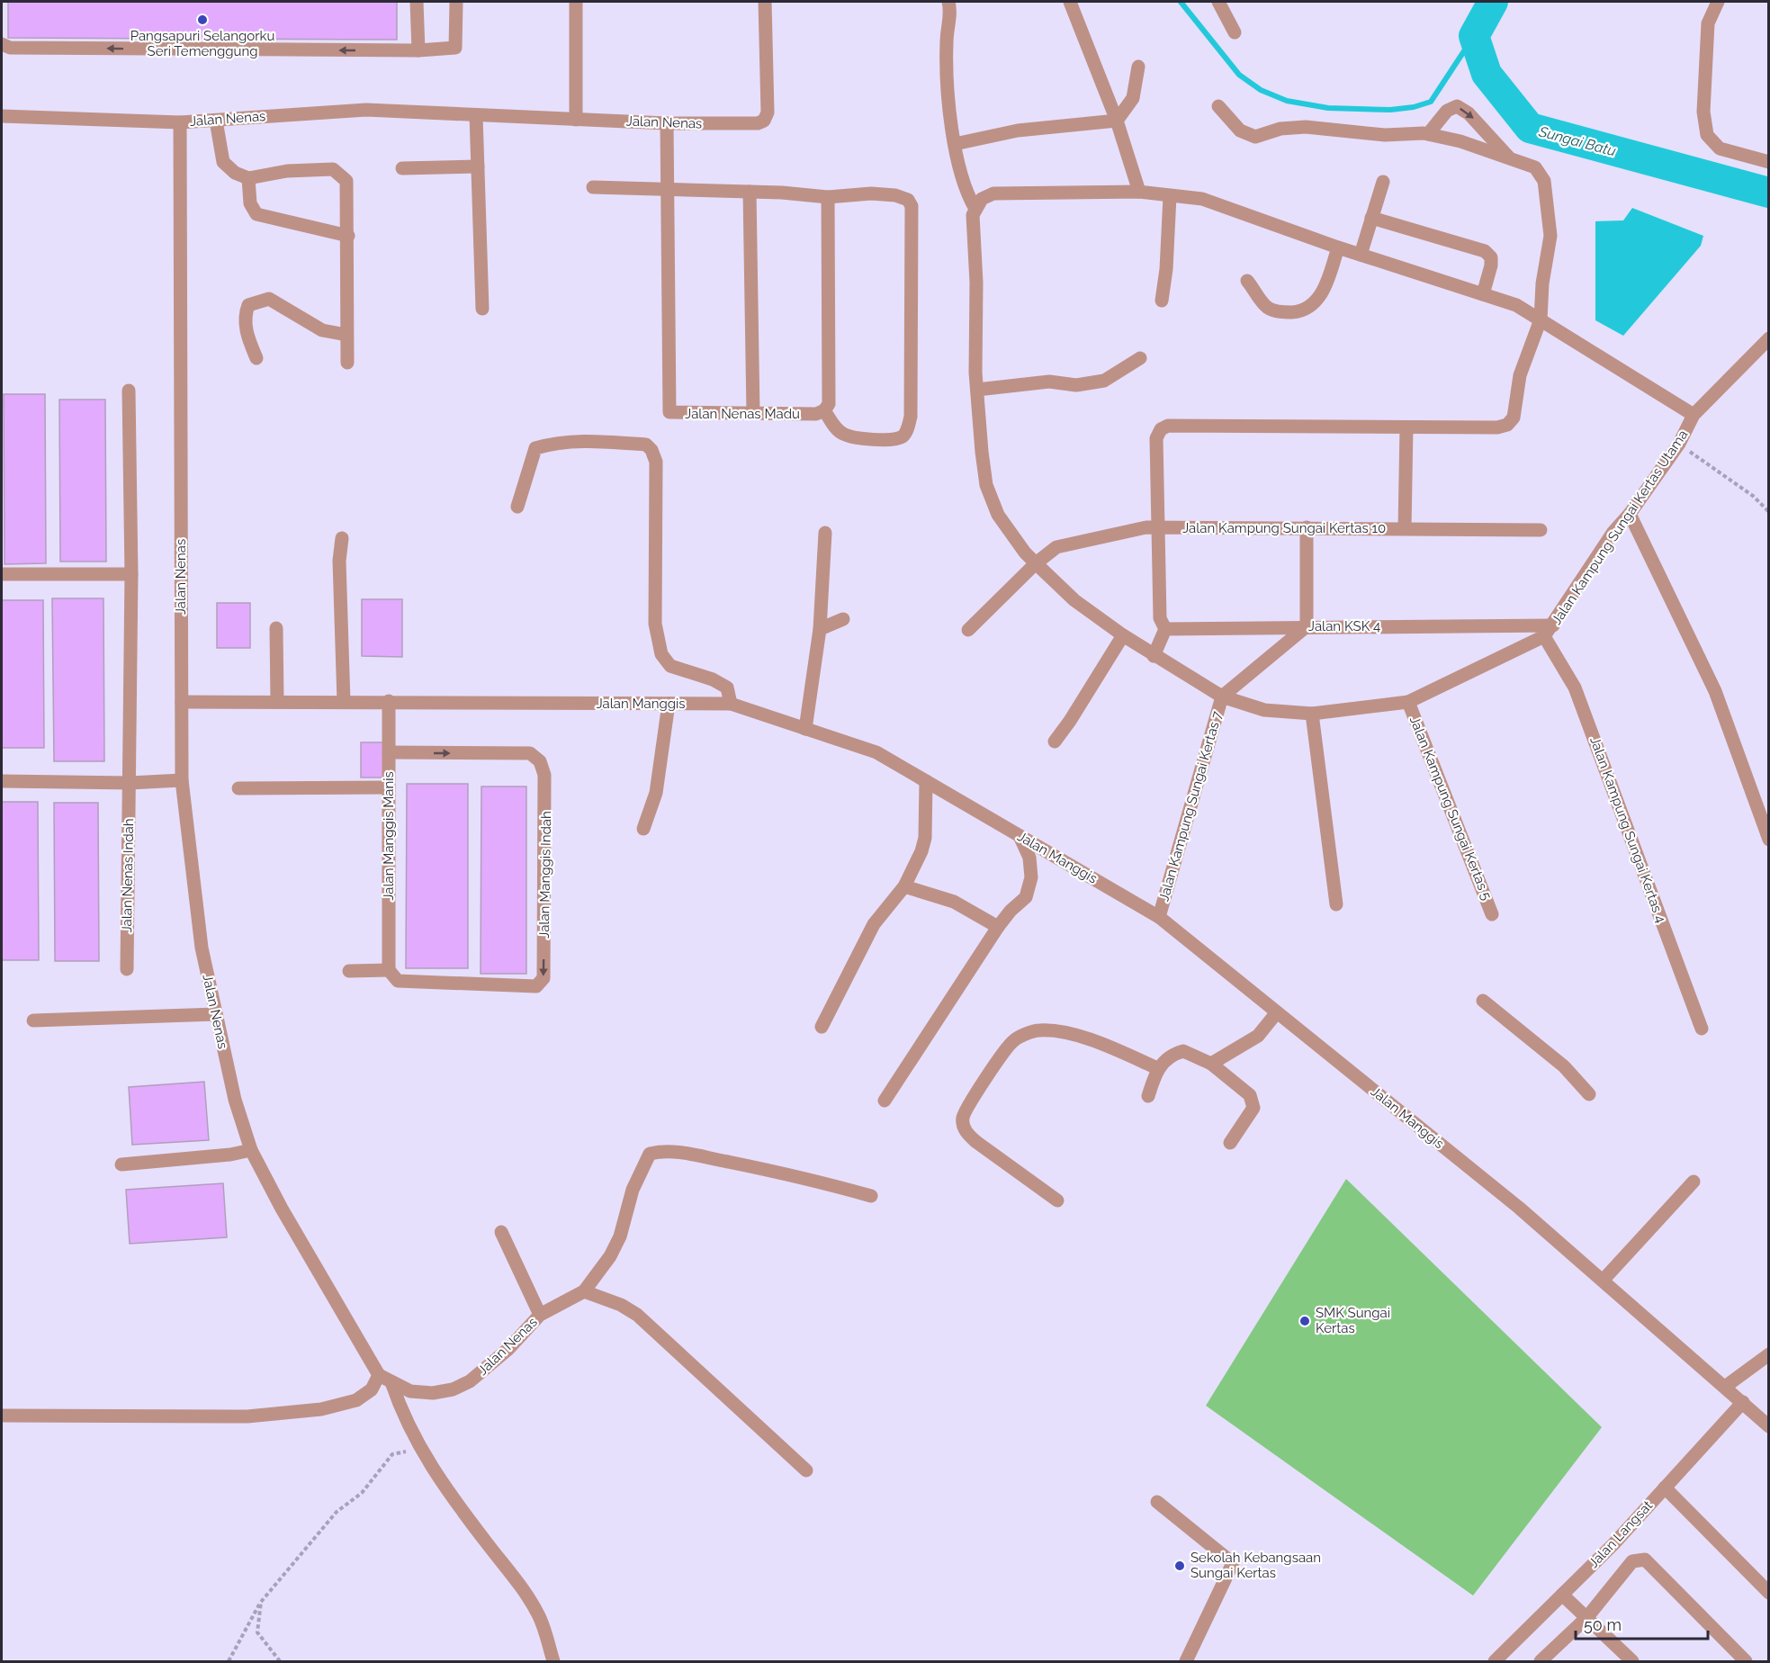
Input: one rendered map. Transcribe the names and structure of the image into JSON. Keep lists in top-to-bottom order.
{
  "streets": {
    "street": [
      "Jalan Nenas",
      "Jalan Nenas Madu",
      "Jalan Kampung Sungai Kertas Utama",
      "Jalan Kampung Sungai Kertas 10",
      "Jalan KSK 4",
      "Jalan Manggis",
      "Jalan Kampung Sungai Kertas 7",
      "Jalan Kampung Sungai Kertas 5",
      "Jalan Kampung Sungai Kertas 4",
      "Jalan Manggis Manis",
      "Jalan Manggis Indah",
      "Jalan Nenas Indah",
      "Jalan Langsat"
    ]
  },
  "crossings": [
    ["Jalan Nenas", "Jalan Nenas Madu"],
    ["Jalan Nenas", "Jalan Manggis"],
    ["Jalan Kampung Sungai Kertas Utama", "Jalan Kampung Sungai Kertas 10"],
    ["Jalan Kampung Sungai Kertas Utama", "Jalan KSK 4"],
    ["Jalan Kampung Sungai Kertas Utama", "Jalan Kampung Sungai Kertas 7"],
    ["Jalan Kampung Sungai Kertas Utama", "Jalan Kampung Sungai Kertas 5"],
    ["Jalan Kampung Sungai Kertas Utama", "Jalan Kampung Sungai Kertas 4"],
    ["Jalan KSK 4", "Jalan Kampung Sungai Kertas 4"],
    ["Jalan Manggis", "Jalan Kampung Sungai Kertas 7"],
    ["Jalan Manggis", "Jalan Manggis Manis"],
    ["Jalan Manggis", "Jalan Langsat"],
    ["Jalan Manggis Manis", "Jalan Manggis Indah"]
  ],
  "water": ["Sungai Batu"],
  "places": ["Pangsapuri Selangorku Seri Temenggung", "SMK Sungai Kertas", "Sekolah Kebangsaan Sungai Kertas"],
  "scale_bar": "50 m"
}
